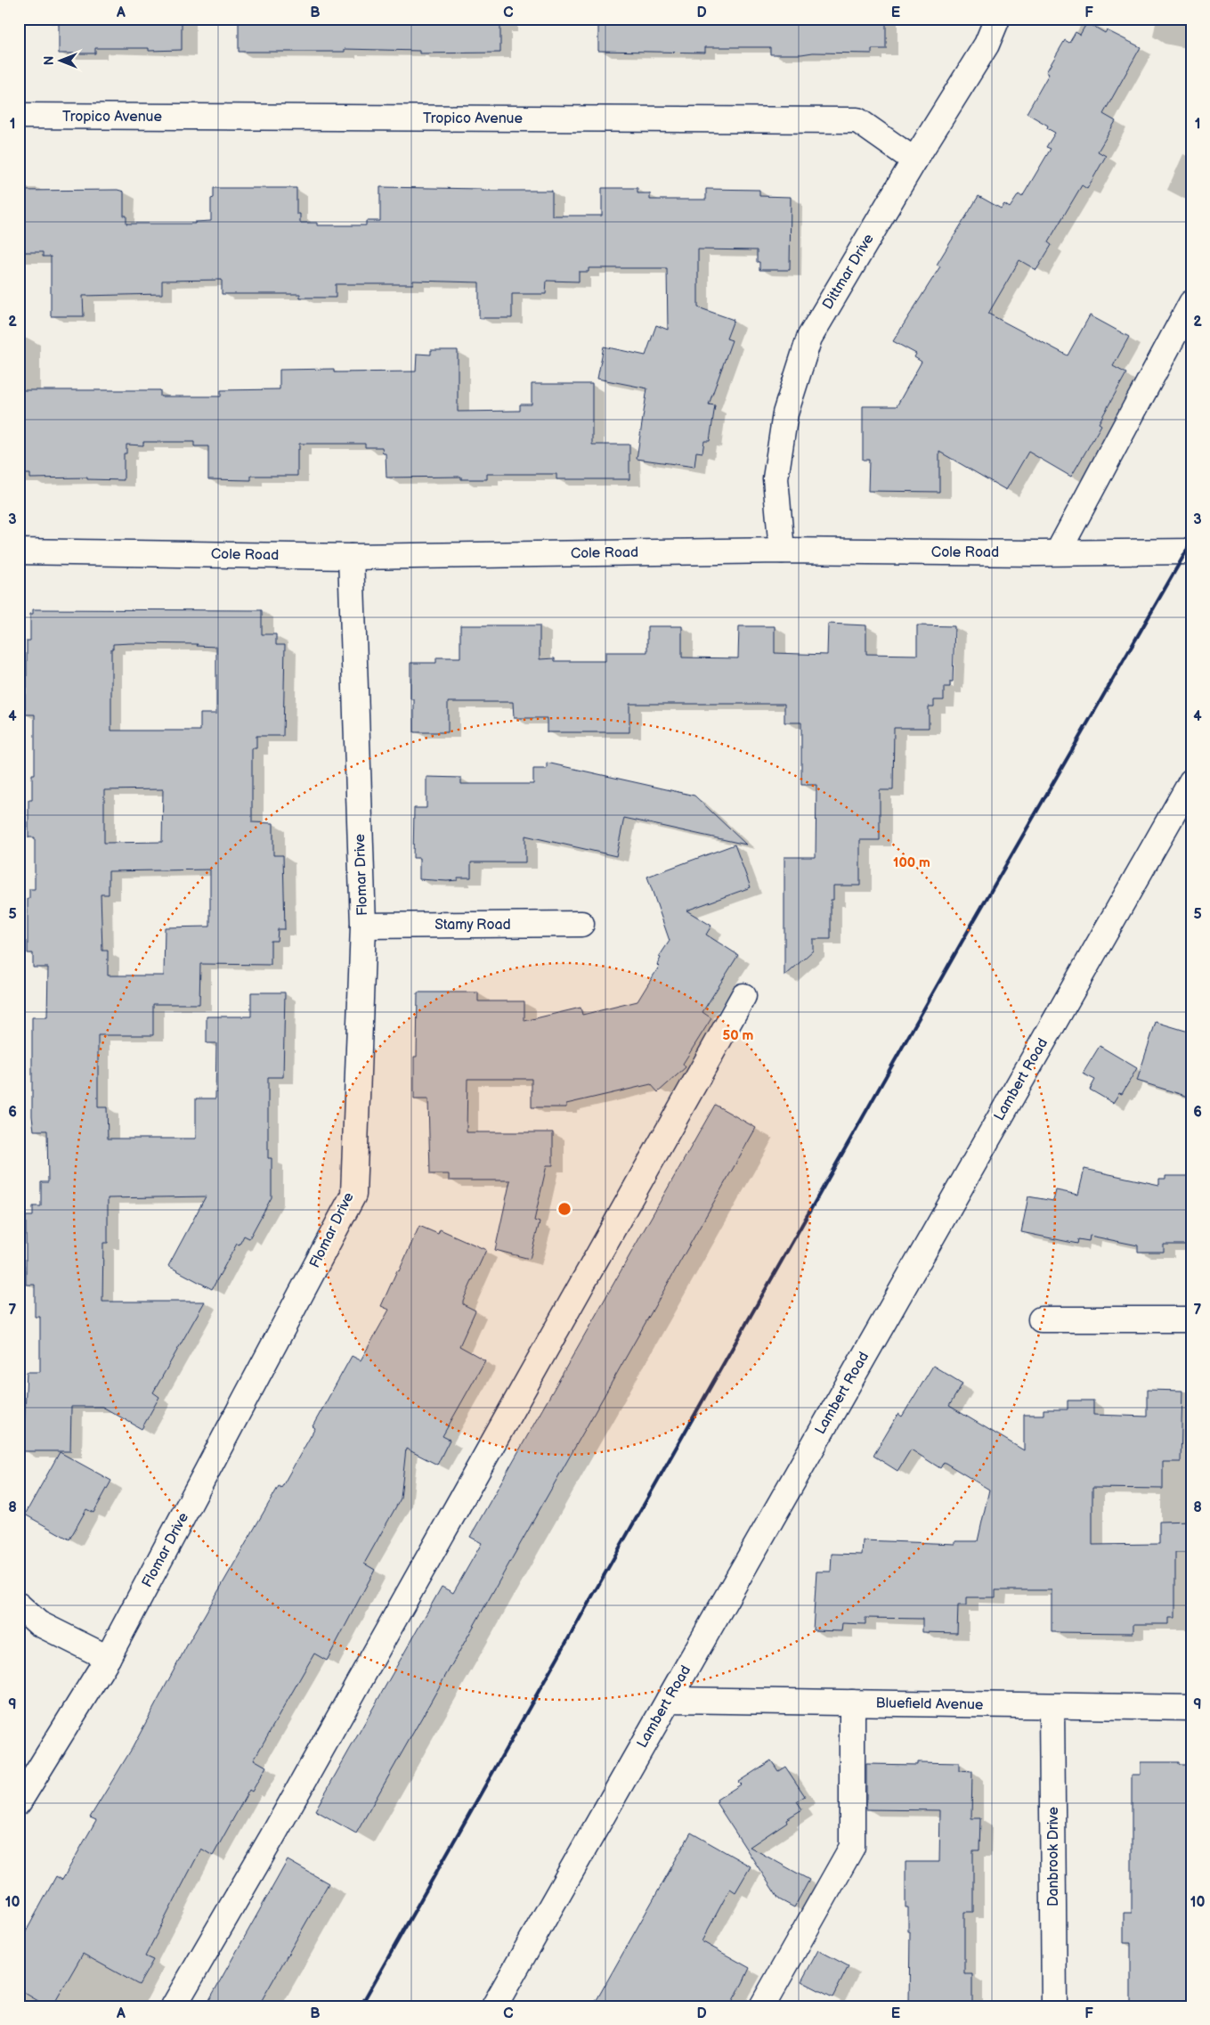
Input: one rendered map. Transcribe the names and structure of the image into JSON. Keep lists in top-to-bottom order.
{
  "streets": {
    "street": [
      "Tropico Avenue",
      "Dittmar Drive",
      "Cole Road",
      "Flomar Drive",
      "Stamy Road",
      "Lambert Road",
      "Bluefield Avenue",
      "Danbrook Drive"
    ]
  },
  "crossings": [
    ["Tropico Avenue", "Dittmar Drive"],
    ["Dittmar Drive", "Cole Road"],
    ["Cole Road", "Flomar Drive"],
    ["Flomar Drive", "Stamy Road"],
    ["Lambert Road", "Bluefield Avenue"],
    ["Bluefield Avenue", "Danbrook Drive"]
  ],
  "north": "left",
  "grid": {
    "columns": [
      "A",
      "B",
      "C",
      "D",
      "E",
      "F"
    ],
    "rows": [
      "1",
      "2",
      "3",
      "4",
      "5",
      "6",
      "7",
      "8",
      "9",
      "10"
    ]
  },
  "rings": ["100 m", "50 m"]
}
